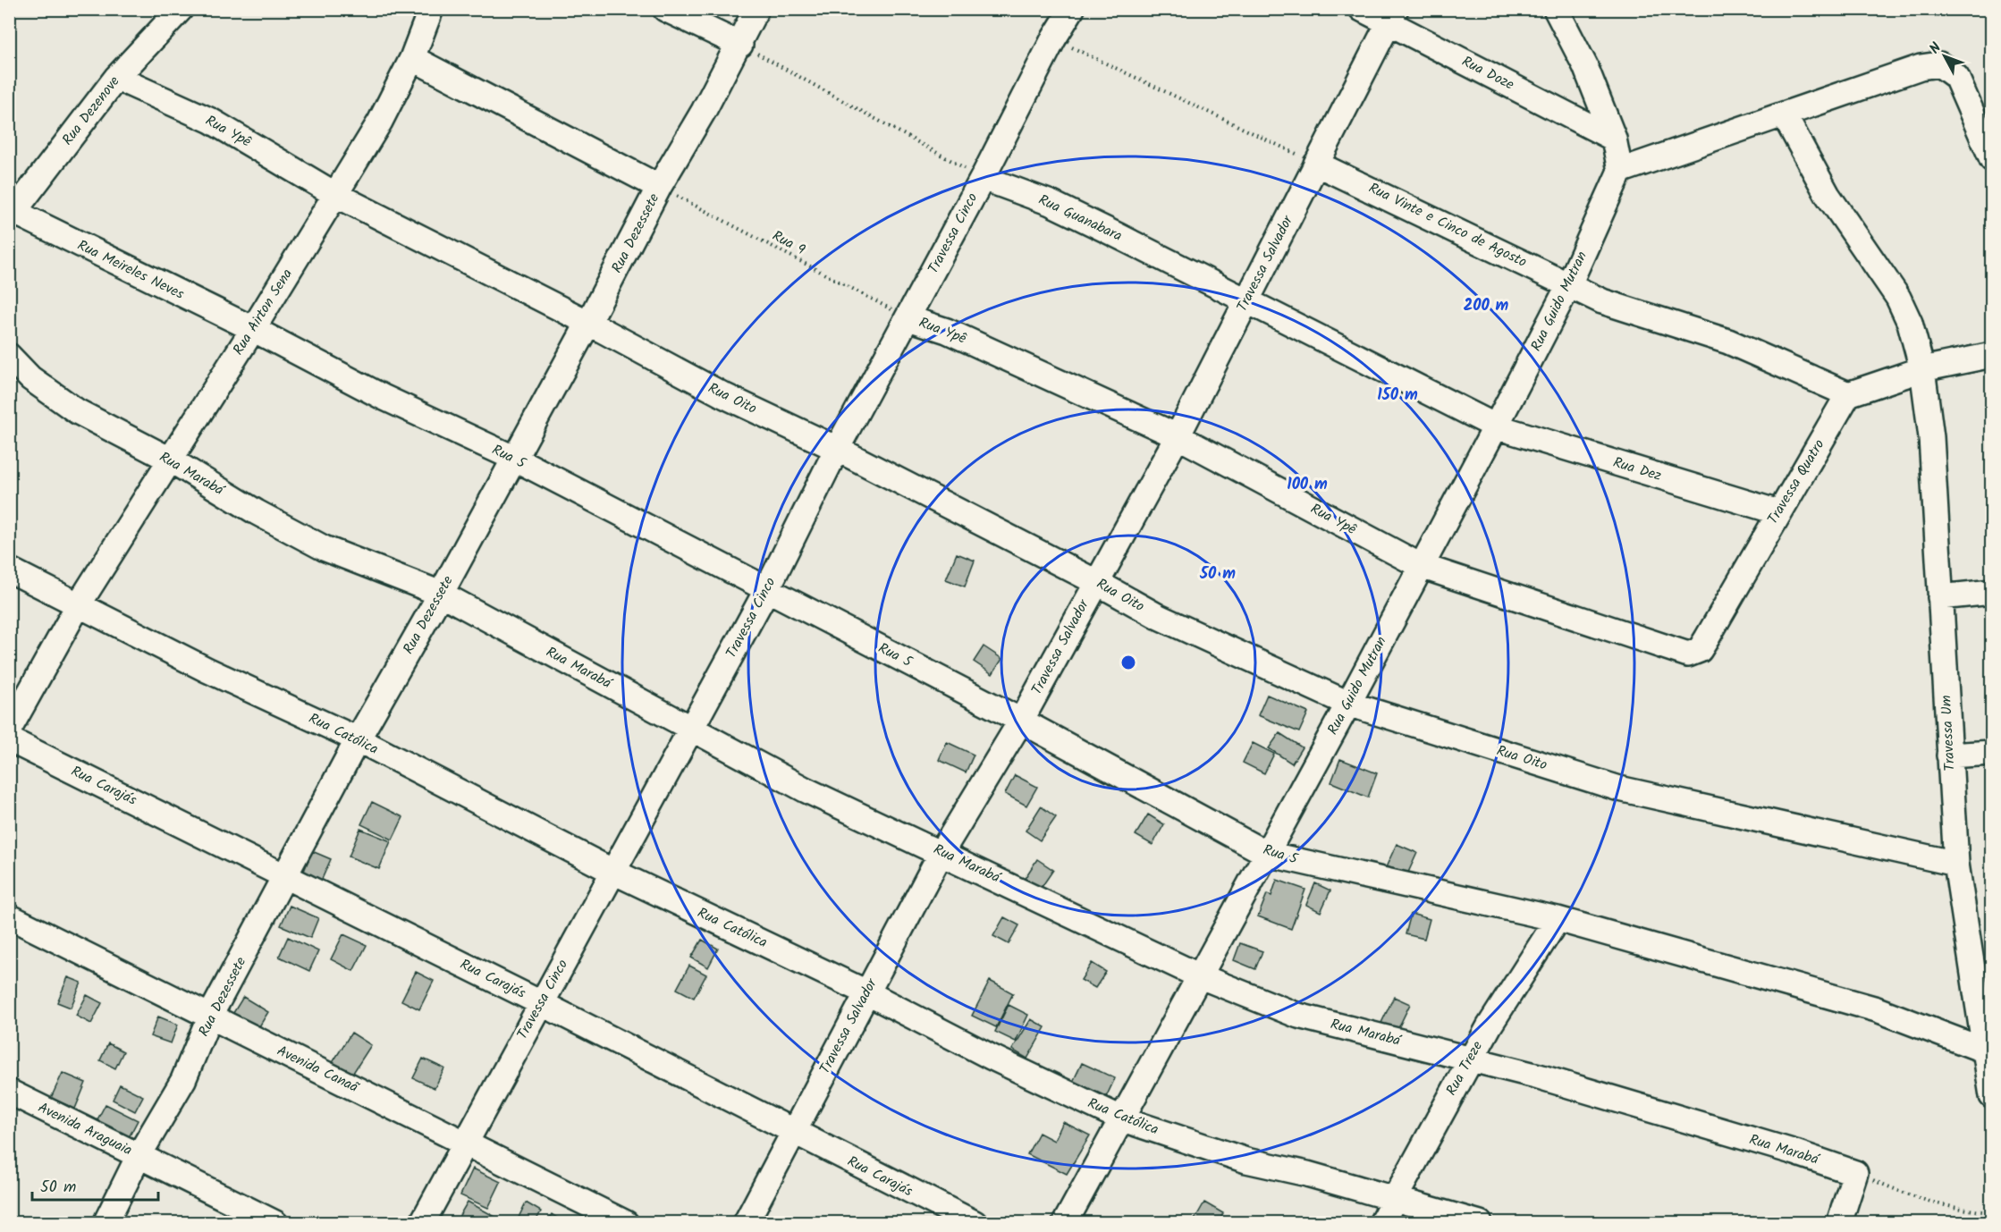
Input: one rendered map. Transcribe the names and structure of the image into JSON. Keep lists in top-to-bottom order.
{
  "streets": {
    "street": [
      "Rua Doze",
      "Rua Dezenove",
      "Rua Ypê",
      "Rua Guanabara",
      "Rua Vinte e Cinco de Agosto",
      "Rua Dezessete",
      "Travessa Cinco",
      "Travessa Salvador",
      "Rua Meireles Neves",
      "Rua Guido Mutran",
      "Rua Airton Sena",
      "Rua Oito",
      "Rua 5",
      "Rua Dez",
      "Rua Marabá",
      "Travessa Quatro",
      "Travessa Um",
      "Rua Católica",
      "Rua Carajás",
      "Rua Treze",
      "Avenida Canaã",
      "Avenida Araguaia"
    ],
    "path": ["Rua 9"]
  },
  "crossings": [
    ["Rua Doze", "Travessa Salvador"],
    ["Rua Dezenove", "Rua Ypê"],
    ["Rua Dezenove", "Rua Meireles Neves"],
    ["Rua Ypê", "Travessa Cinco"],
    ["Rua Ypê", "Rua 9"],
    ["Rua Ypê", "Travessa Salvador"],
    ["Rua Ypê", "Rua Guido Mutran"],
    ["Rua Ypê", "Rua Airton Sena"],
    ["Rua Ypê", "Rua Oito"],
    ["Rua Ypê", "Travessa Quatro"],
    ["Rua Guanabara", "Travessa Cinco"],
    ["Rua Guanabara", "Travessa Salvador"],
    ["Rua Guanabara", "Rua Guido Mutran"],
    ["Rua Guanabara", "Rua Dez"],
    ["Rua Vinte e Cinco de Agosto", "Travessa Salvador"],
    ["Rua Vinte e Cinco de Agosto", "Rua Guido Mutran"],
    ["Rua Vinte e Cinco de Agosto", "Travessa Quatro"],
    ["Rua Dezessete", "Rua 9"],
    ["Rua Dezessete", "Rua Oito"],
    ["Rua Dezessete", "Rua 5"],
    ["Rua Dezessete", "Rua Marabá"],
    ["Rua Dezessete", "Rua Católica"],
    ["Rua Dezessete", "Rua Carajás"],
    ["Rua Dezessete", "Avenida Canaã"],
    ["Rua Dezessete", "Avenida Araguaia"],
    ["Travessa Cinco", "Rua 9"],
    ["Travessa Cinco", "Rua Oito"],
    ["Travessa Cinco", "Rua 5"],
    ["Travessa Cinco", "Rua Marabá"],
    ["Travessa Cinco", "Rua Católica"],
    ["Travessa Cinco", "Rua Carajás"],
    ["Travessa Cinco", "Avenida Canaã"],
    ["Travessa Salvador", "Rua Oito"],
    ["Travessa Salvador", "Rua 5"],
    ["Travessa Salvador", "Rua Marabá"],
    ["Travessa Salvador", "Rua Católica"],
    ["Travessa Salvador", "Rua Carajás"],
    ["Rua Meireles Neves", "Rua Airton Sena"],
    ["Rua Meireles Neves", "Rua 5"],
    ["Rua Guido Mutran", "Rua Oito"],
    ["Rua Guido Mutran", "Rua 5"],
    ["Rua Guido Mutran", "Rua Dez"],
    ["Rua Guido Mutran", "Rua Marabá"],
    ["Rua Guido Mutran", "Rua Católica"],
    ["Rua Airton Sena", "Rua Oito"],
    ["Rua Airton Sena", "Rua 5"],
    ["Rua Airton Sena", "Rua Marabá"],
    ["Rua Airton Sena", "Rua Católica"],
    ["Rua Oito", "Travessa Um"],
    ["Rua 5", "Travessa Um"],
    ["Rua 5", "Rua Treze"],
    ["Rua Dez", "Travessa Quatro"],
    ["Rua Marabá", "Rua Treze"],
    ["Rua Católica", "Rua Treze"]
  ],
  "scale_bar": "50 m",
  "north": "top left",
  "rings": [
    "200 m",
    "150 m",
    "100 m",
    "50 m"
  ]
}
